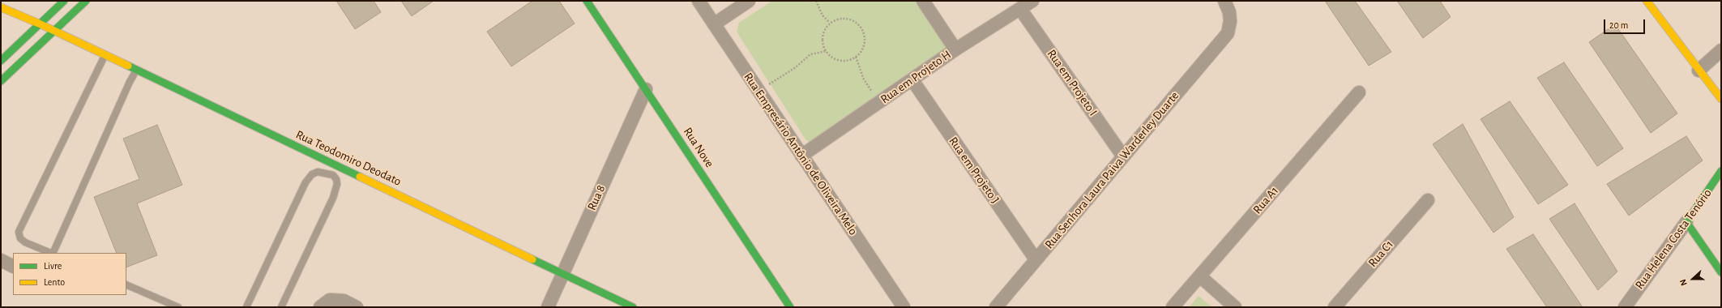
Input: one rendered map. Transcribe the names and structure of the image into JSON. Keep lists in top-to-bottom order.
{
  "streets": {
    "street": [
      "Rua em Projeto H",
      "Rua em Projeto I",
      "Rua Nove",
      "Rua Empresário Antônio de Oliveira Melo",
      "Rua Teodomiro Deodato",
      "Rua em Projeto J",
      "Rua Senhora Laura Paiva Warderley Duarte",
      "Rua 8",
      "Rua A1",
      "Rua Helena Costa Tenório",
      "Rua C1"
    ]
  },
  "crossings": [
    ["Rua em Projeto H", "Rua em Projeto I"],
    ["Rua em Projeto H", "Rua Empresário Antônio de Oliveira Melo"],
    ["Rua em Projeto H", "Rua em Projeto J"],
    ["Rua em Projeto I", "Rua Senhora Laura Paiva Warderley Duarte"],
    ["Rua Nove", "Rua 8"],
    ["Rua Teodomiro Deodato", "Rua 8"],
    ["Rua em Projeto J", "Rua Senhora Laura Paiva Warderley Duarte"]
  ],
  "legend": ["Livre", "Lento"],
  "scale_bar": "20 m",
  "north": "left"
}
